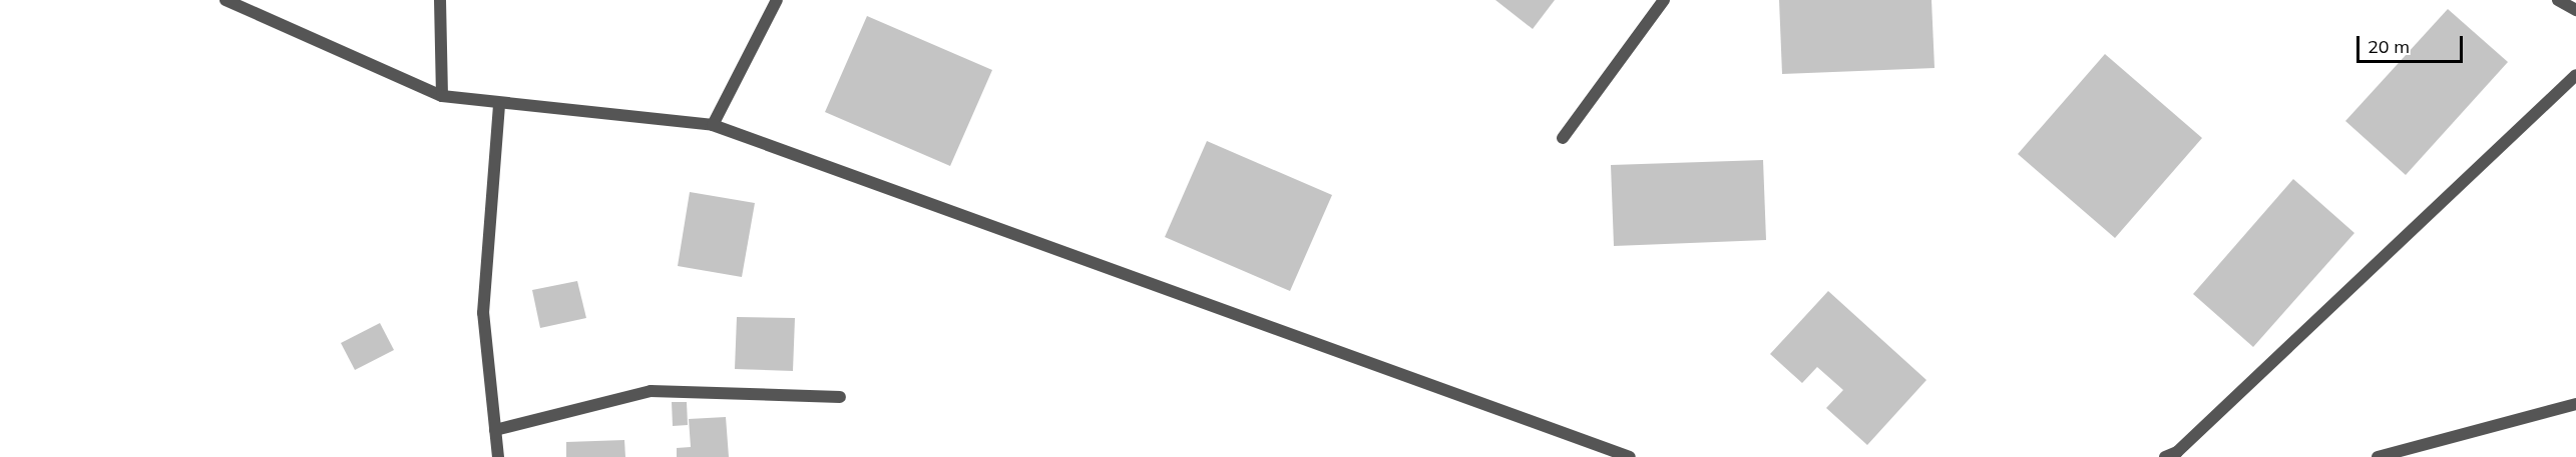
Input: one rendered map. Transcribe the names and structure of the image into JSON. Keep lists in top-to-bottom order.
{
  "scale_bar": "20 m"
}
